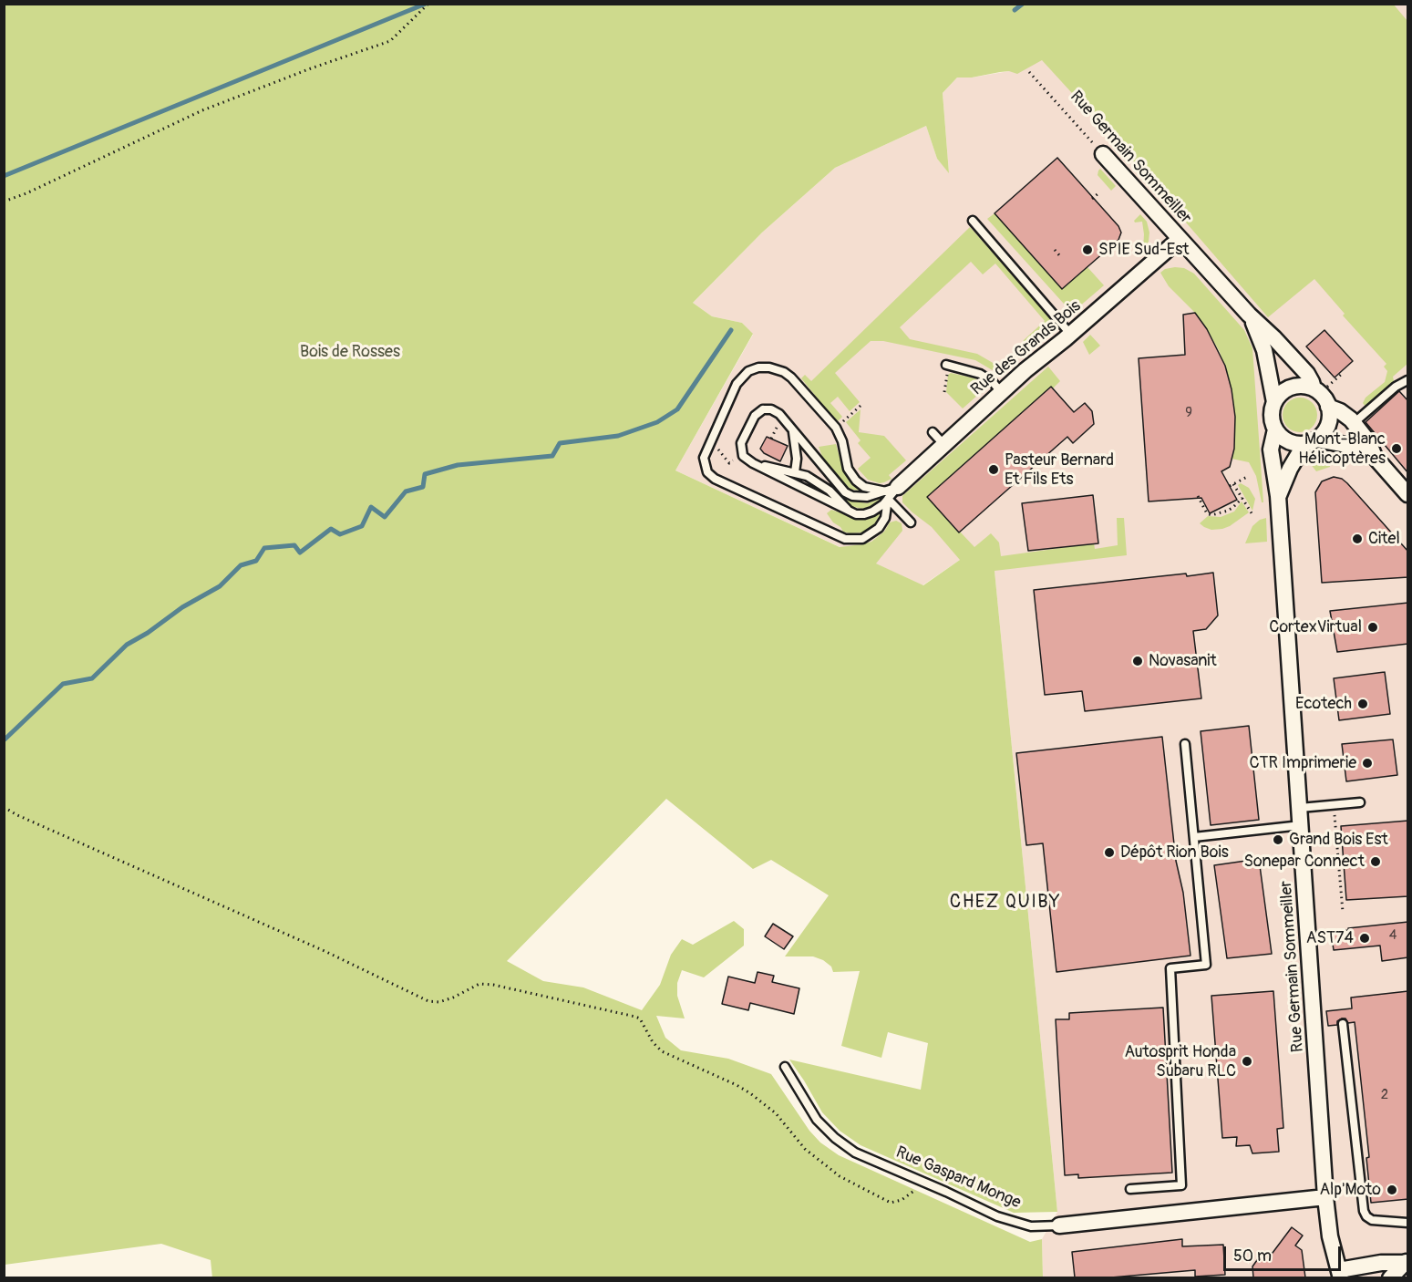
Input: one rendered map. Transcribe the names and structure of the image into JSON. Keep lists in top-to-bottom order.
{
  "streets": {
    "street": ["Rue Germain Sommeiller", "Rue des Grands Bois", "Rue Gaspard Monge"]
  },
  "crossings": [
    ["Rue Germain Sommeiller", "Rue des Grands Bois"],
    ["Rue Germain Sommeiller", "Rue Gaspard Monge"]
  ],
  "districts": ["CHEZ QUIBY"],
  "parks": ["Bois de Rosses"],
  "places": [
    "SPIE Sud-Est",
    "Mont-Blanc Hélicoptères",
    "Pasteur Bernard Et Fils Ets",
    "Citel",
    "CortexVirtual",
    "Novasanit",
    "Ecotech",
    "CTR Imprimerie",
    "Grand Bois Est",
    "Dépôt Rion Bois",
    "Sonepar Connect",
    "AST74",
    "Autosprit Honda Subaru RLC",
    "Alp'Moto"
  ],
  "house_numbers": ["9", "4", "2"],
  "scale_bar": "50 m"
}
